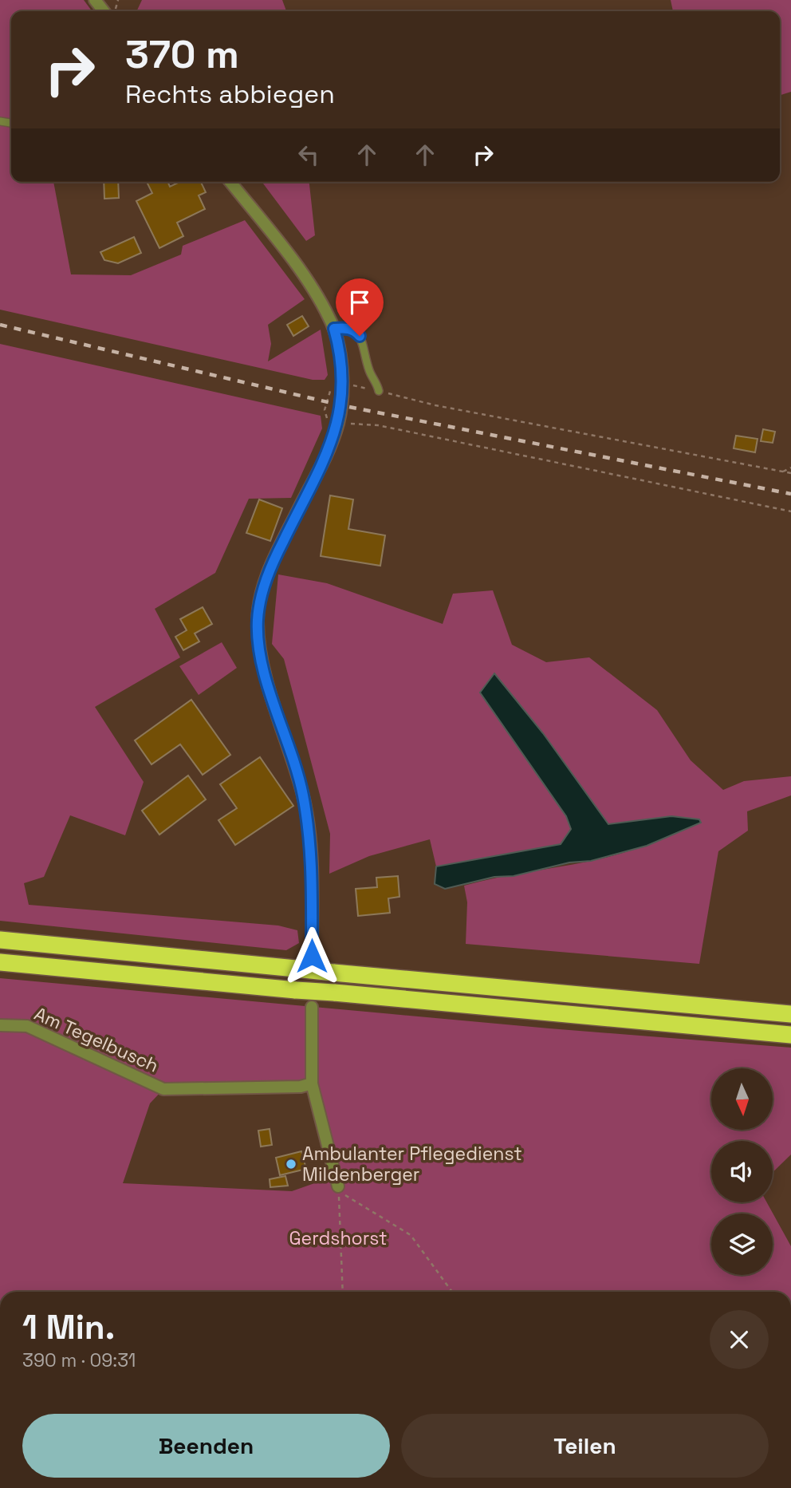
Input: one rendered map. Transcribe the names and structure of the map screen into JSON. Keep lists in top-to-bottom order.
{
  "streets": {
    "street": ["Am Tegelbusch"]
  },
  "parks": ["Gerdshorst"],
  "places": ["Ambulanter Pflegedienst Mildenberger"],
  "north": "bottom",
  "page": {
    "turn": ["370 m", "Rechts abbiegen"],
    "heading": ["1 Min.", "390 m · 09:31"],
    "buttons": ["Beenden", "Teilen"]
  }
}
